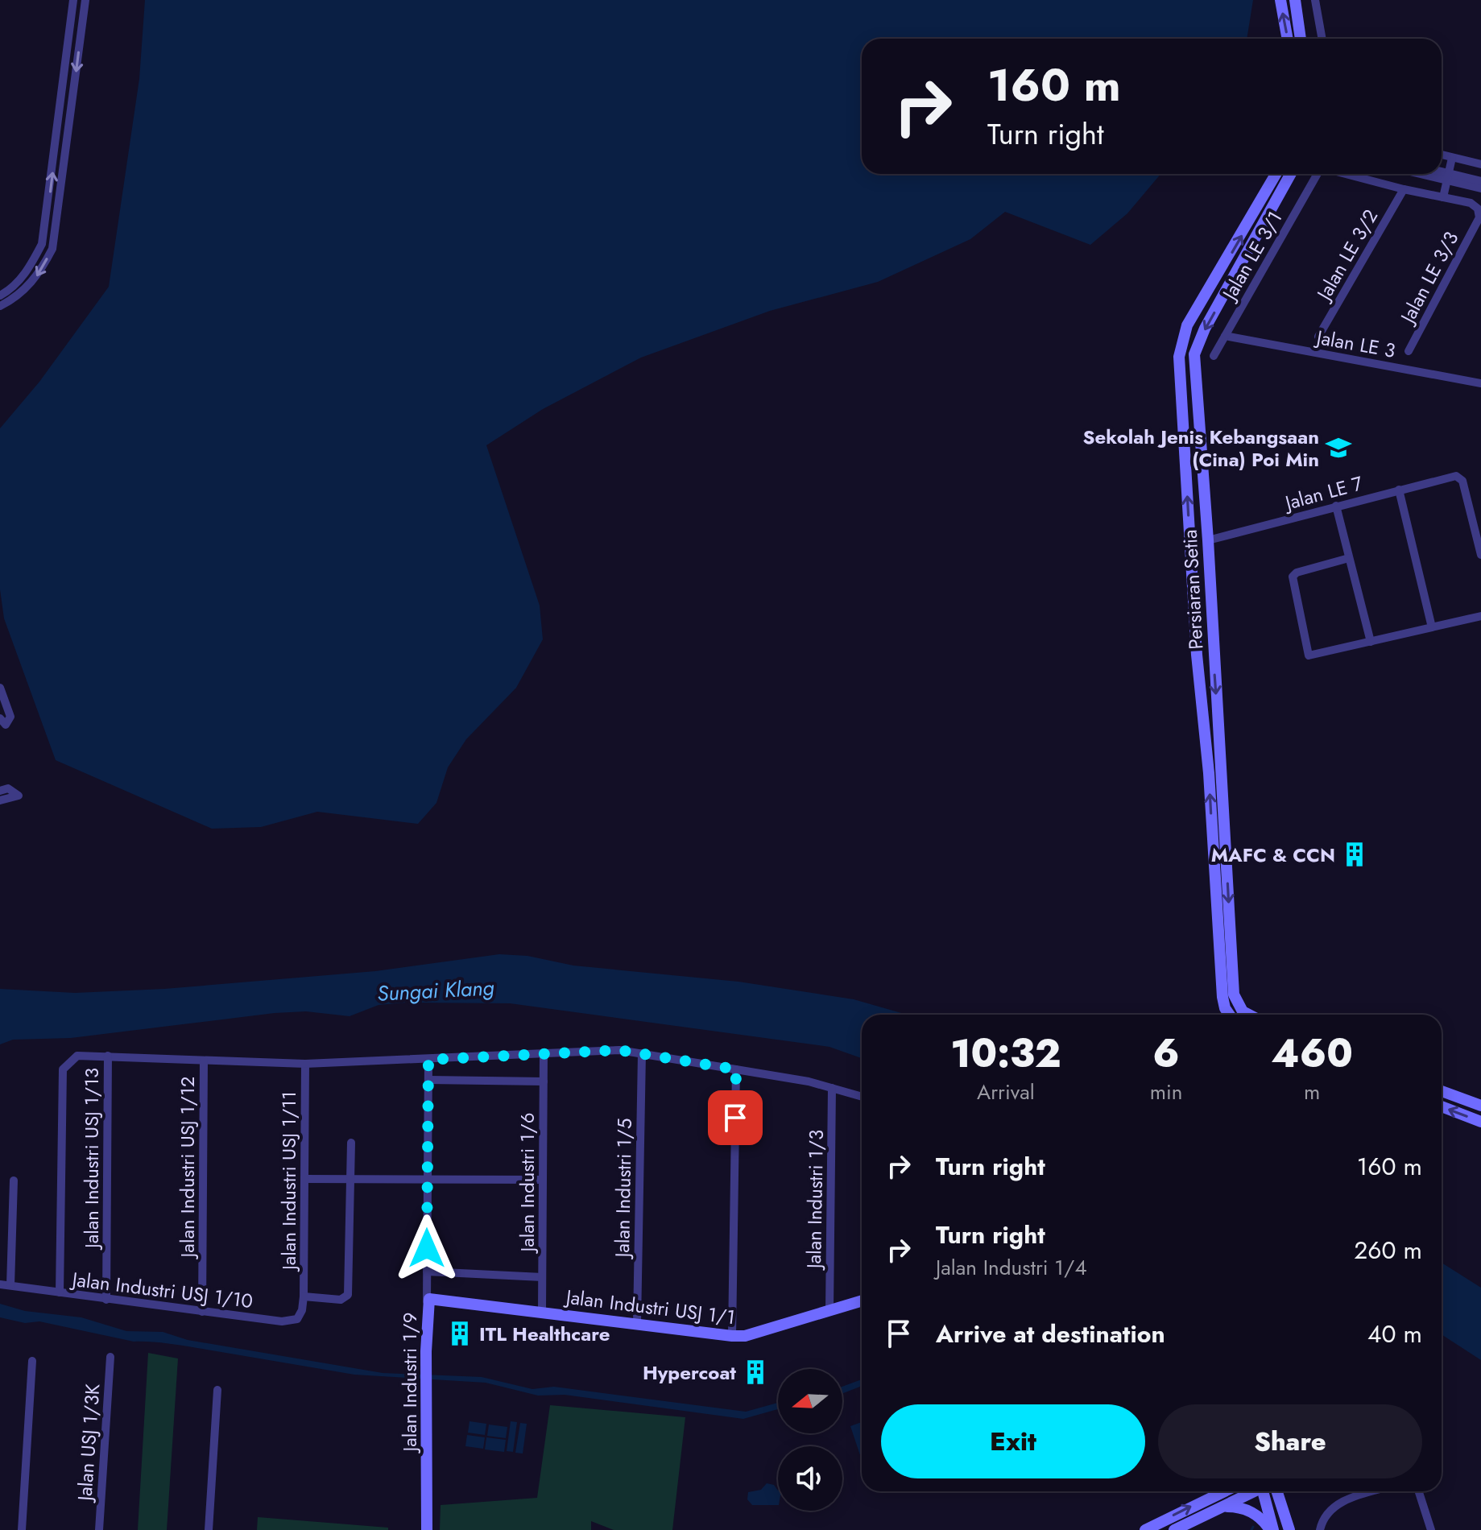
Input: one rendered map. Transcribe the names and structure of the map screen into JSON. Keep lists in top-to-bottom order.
{
  "streets": {
    "street": [
      "Jalan LE 3/2",
      "Jalan LE 3/1",
      "Jalan LE 3/3",
      "Jalan LE 3",
      "Jalan LE 7",
      "Persiaran Setia",
      "Jalan Industri USJ 1/13",
      "Jalan Industri USJ 1/12",
      "Jalan Industri USJ 1/11",
      "Jalan Industri 1/6",
      "Jalan Industri 1/5",
      "Jalan Industri 1/3",
      "Jalan Industri USJ 1/10",
      "Jalan Industri USJ 1/1",
      "Jalan Industri 1/9",
      "Jalan USJ 1/3K"
    ]
  },
  "crossings": [
    ["Jalan LE 3/2", "Jalan LE 3/3"],
    ["Jalan LE 3/1", "Jalan LE 3"],
    ["Jalan LE 7", "Persiaran Setia"],
    ["Jalan Industri USJ 1/13", "Jalan Industri USJ 1/10"],
    ["Jalan Industri USJ 1/12", "Jalan Industri USJ 1/10"],
    ["Jalan Industri USJ 1/11", "Jalan Industri USJ 1/10"],
    ["Jalan Industri 1/6", "Jalan Industri USJ 1/1"],
    ["Jalan Industri 1/5", "Jalan Industri USJ 1/1"],
    ["Jalan Industri 1/3", "Jalan Industri USJ 1/1"],
    ["Jalan Industri USJ 1/1", "Jalan Industri 1/9"]
  ],
  "water": ["Sungai Klang"],
  "places": {
    "school or university": ["Sekolah Jenis Kebangsaan (Cina) Poi Min"],
    "building": ["MAFC & CCN", "ITL Healthcare", "Hypercoat"]
  },
  "north": "left",
  "page": {
    "turn": ["160 m", "Turn right"],
    "eta": [
      "10:32",
      "Arrival",
      "6",
      "min",
      "460",
      "m"
    ],
    "list": [
      {
        "name": "Turn right",
        "value": "160 m"
      },
      {
        "name": "Turn right",
        "note": "Jalan Industri 1/4",
        "value": "260 m"
      },
      {
        "name": "Arrive at destination",
        "value": "40 m"
      }
    ],
    "buttons": ["Exit", "Share"]
  }
}
